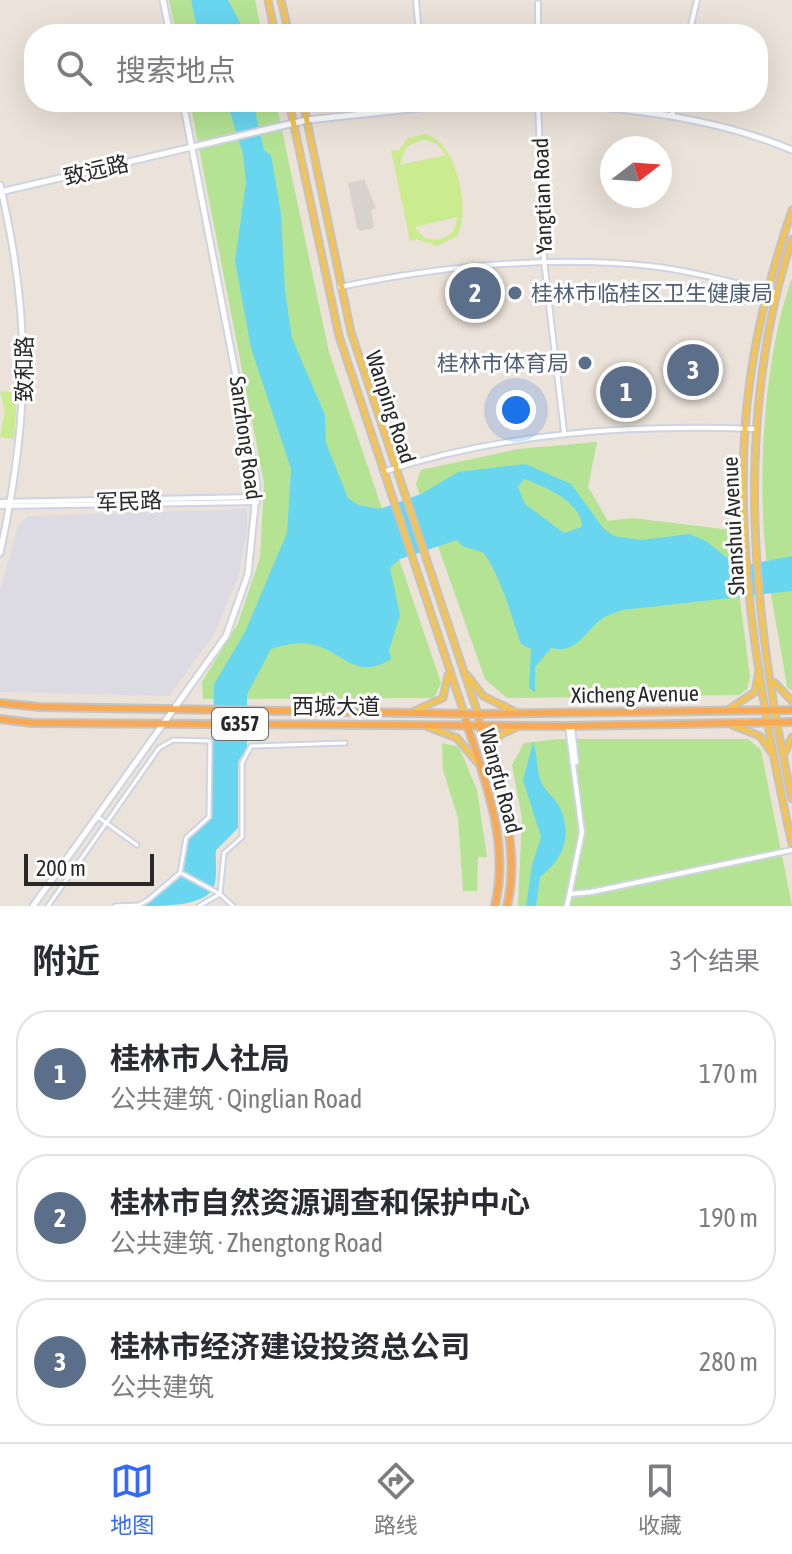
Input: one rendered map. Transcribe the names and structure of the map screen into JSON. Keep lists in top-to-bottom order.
{
  "streets": {
    "highway": [
      "Xicheng Avenue",
      "西城大道",
      "G357",
      "Wangfu Road"
    ],
    "main road": [
      "致远路",
      "致和路",
      "Wanping Road",
      "Sanzhong Road",
      "Shanshui Avenue"
    ],
    "street": ["Yangtian Road", "军民路"]
  },
  "crossings": [
    ["致远路", "致和路"],
    ["致远路", "Wanping Road"],
    ["致远路", "Sanzhong Road"],
    ["致和路", "军民路"],
    ["Wanping Road", "Xicheng Avenue"],
    ["Wanping Road", "西城大道"],
    ["Wanping Road", "Wangfu Road"],
    ["Sanzhong Road", "军民路"],
    ["Sanzhong Road", "西城大道"],
    ["Shanshui Avenue", "Xicheng Avenue"],
    ["Xicheng Avenue", "西城大道"],
    ["Xicheng Avenue", "Wangfu Road"],
    ["西城大道", "Wangfu Road"]
  ],
  "places": ["桂林市临桂区卫生健康局", "桂林市体育局"],
  "scale_bar": "200 m",
  "north": "right",
  "page": {
    "search": "搜索地点",
    "pins": ["2", "3", "1"],
    "scale": "200 m",
    "heading": ["附近", "3个结果"],
    "list": [
      {
        "mark": "1",
        "name": "桂林市人社局",
        "note": "公共建筑 · Qinglian Road",
        "value": "170 m"
      },
      {
        "mark": "2",
        "name": "桂林市自然资源调查和保护中心",
        "note": "公共建筑 · Zhengtong Road",
        "value": "190 m"
      },
      {
        "mark": "3",
        "name": "桂林市经济建设投资总公司",
        "note": "公共建筑",
        "value": "280 m"
      }
    ],
    "nav": ["地图", "路线", "收藏"]
  }
}
